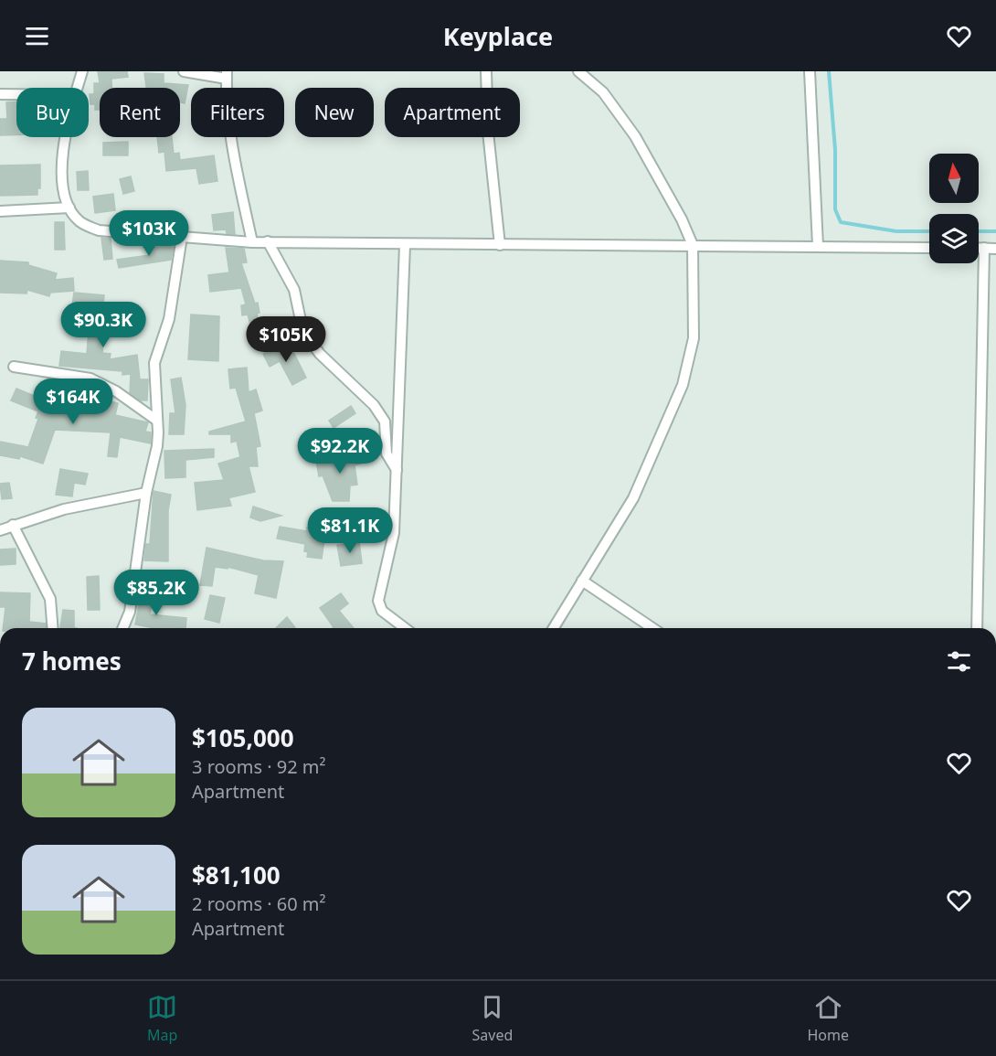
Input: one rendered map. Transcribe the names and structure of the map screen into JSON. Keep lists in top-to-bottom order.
{
  "north": "top",
  "page": {
    "header": "Keyplace",
    "chip": [
      "Buy",
      "Rent",
      "Filters",
      "New",
      "Apartment"
    ],
    "price": [
      "$103K",
      "$90.3K",
      "$105K",
      "$164K",
      "$92.2K",
      "$81.1K",
      "$85.2K"
    ],
    "heading": "7 homes",
    "list": [
      {
        "name": "$105,000",
        "note": "3 rooms · 92 m² · Apartment"
      },
      {
        "name": "$81,100",
        "note": "2 rooms · 60 m² · Apartment"
      }
    ],
    "tabs": ["Map", "Saved", "Home"]
  }
}
